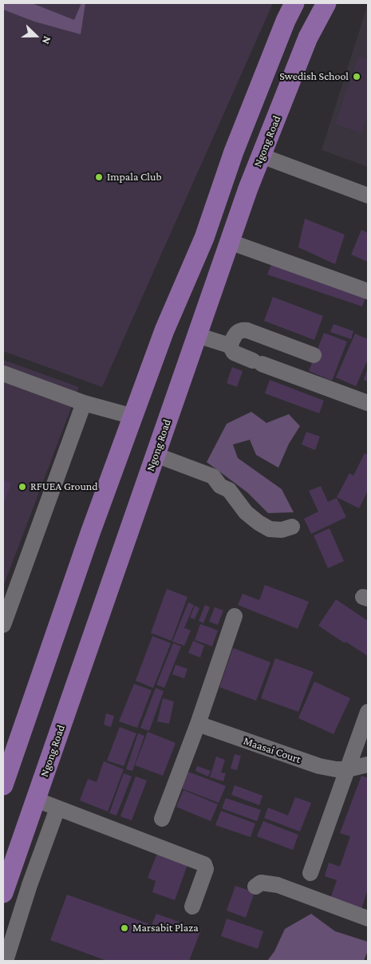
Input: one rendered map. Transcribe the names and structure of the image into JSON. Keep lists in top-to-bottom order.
{
  "streets": {
    "main road": ["Ngong Road"],
    "street": ["Maasai Court"]
  },
  "places": [
    "Swedish School",
    "Impala Club",
    "RFUEA Ground",
    "Marsabit Plaza"
  ],
  "north": "right"
}
